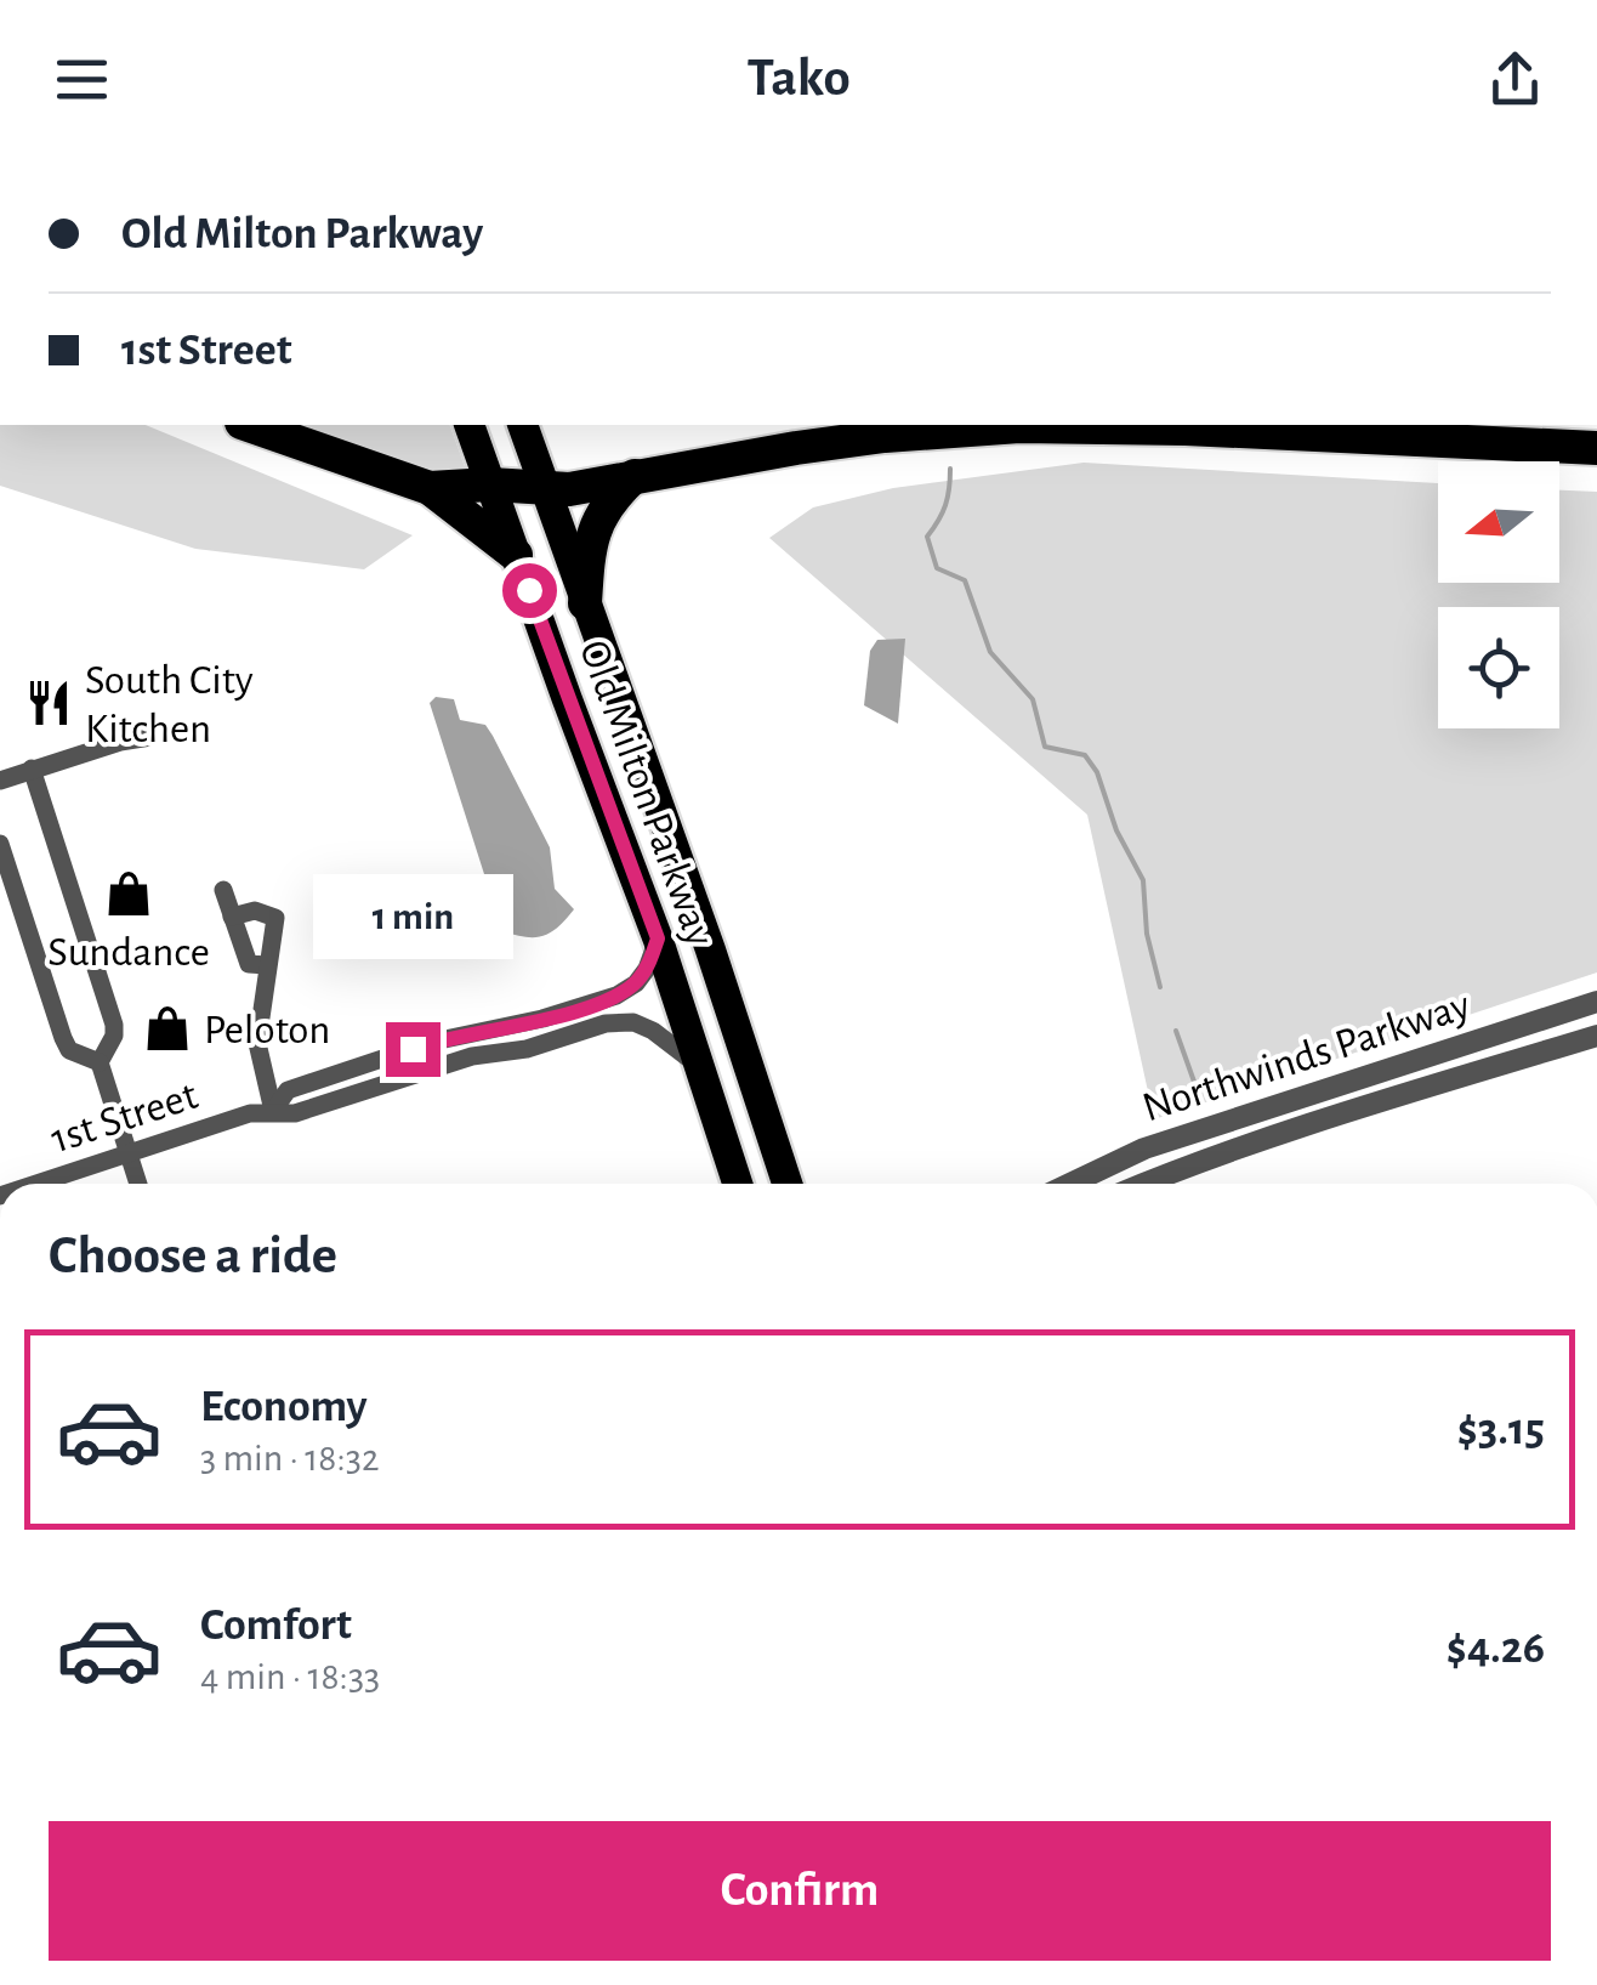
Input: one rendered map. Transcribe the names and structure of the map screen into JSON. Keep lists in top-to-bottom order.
{
  "streets": {
    "highway": ["Old Milton Parkway"],
    "street": ["Northwinds Parkway", "1st Street"]
  },
  "crossings": [
    ["Old Milton Parkway", "1st Street"]
  ],
  "places": {
    "restaurant": ["South City Kitchen"],
    "shop": ["Sundance", "Peloton"]
  },
  "north": "left",
  "page": {
    "header": "Tako",
    "banner": ["Old Milton Parkway", "1st Street"],
    "bubble": "1 min",
    "heading": "Choose a ride",
    "list": [
      {
        "name": "Economy",
        "note": "3 min · 18:32",
        "value": "$3.15"
      },
      {
        "name": "Comfort",
        "note": "4 min · 18:33",
        "value": "$4.26"
      }
    ],
    "buttons": "Confirm"
  }
}
